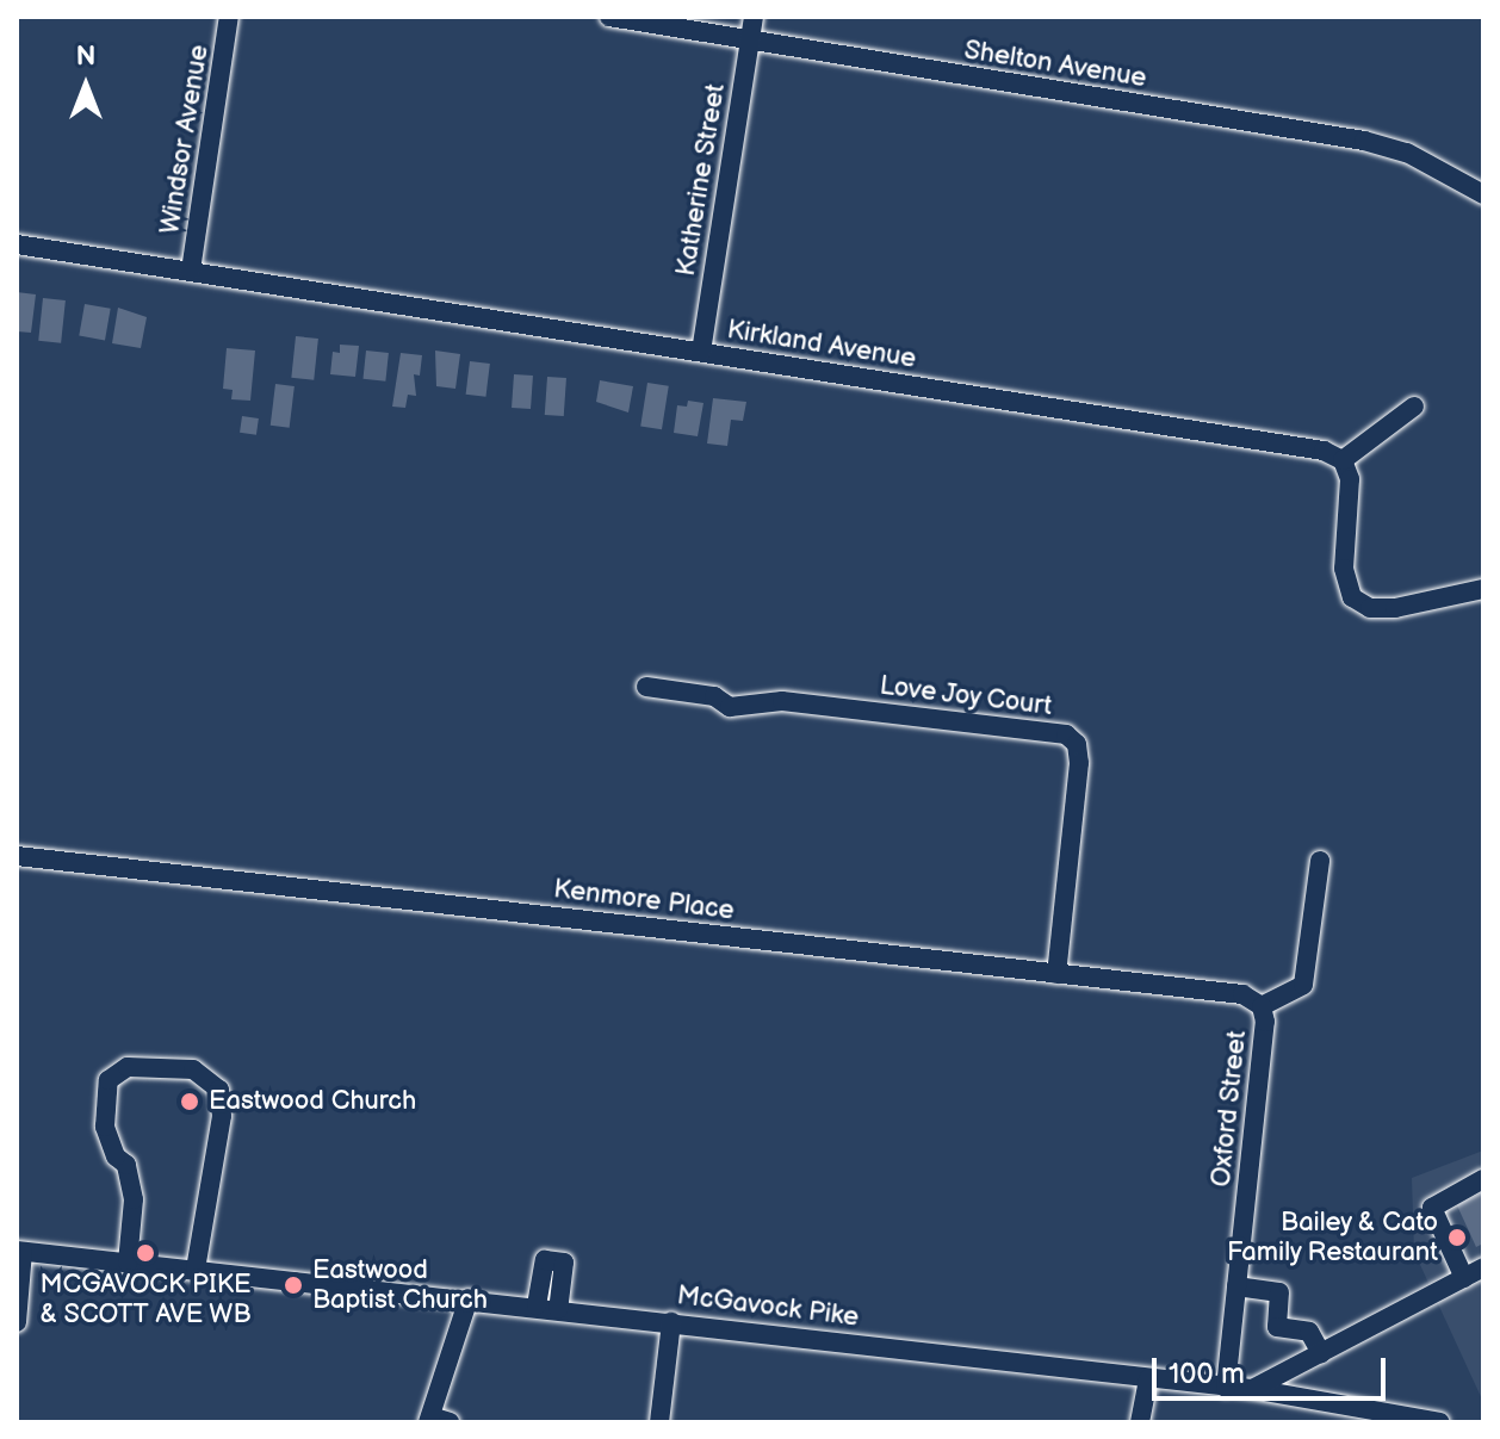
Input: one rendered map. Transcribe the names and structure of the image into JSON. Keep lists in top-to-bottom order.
{
  "streets": {
    "street": [
      "Shelton Avenue",
      "Windsor Avenue",
      "Katherine Street",
      "Kirkland Avenue",
      "Love Joy Court",
      "Kenmore Place",
      "Oxford Street",
      "McGavock Pike"
    ]
  },
  "crossings": [
    ["Shelton Avenue", "Katherine Street"],
    ["Windsor Avenue", "Kirkland Avenue"],
    ["Katherine Street", "Kirkland Avenue"],
    ["Love Joy Court", "Kenmore Place"],
    ["Kenmore Place", "Oxford Street"],
    ["Oxford Street", "McGavock Pike"]
  ],
  "places": [
    "Eastwood Church",
    "Bailey & Cato Family Restaurant",
    "MCGAVOCK PIKE & SCOTT AVE WB",
    "Eastwood Baptist Church"
  ],
  "scale_bar": "100 m",
  "north": "top"
}
